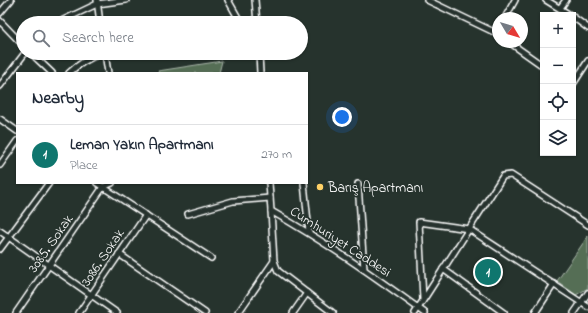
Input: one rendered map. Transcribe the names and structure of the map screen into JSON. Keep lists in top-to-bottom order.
{
  "streets": {
    "street": ["Cumhuriyet Caddesi", "3085. Sokak", "3086. Sokak"]
  },
  "places": ["Barış Apartmanı"],
  "north": "bottom right",
  "page": {
    "map_buttons": ["+", "−"],
    "search": "Search here",
    "heading": "Nearby",
    "list": [
      {
        "mark": "1",
        "name": "Leman Yakın Apartmanı",
        "note": "Place",
        "value": "270 m"
      }
    ],
    "pins": "1"
  }
}
